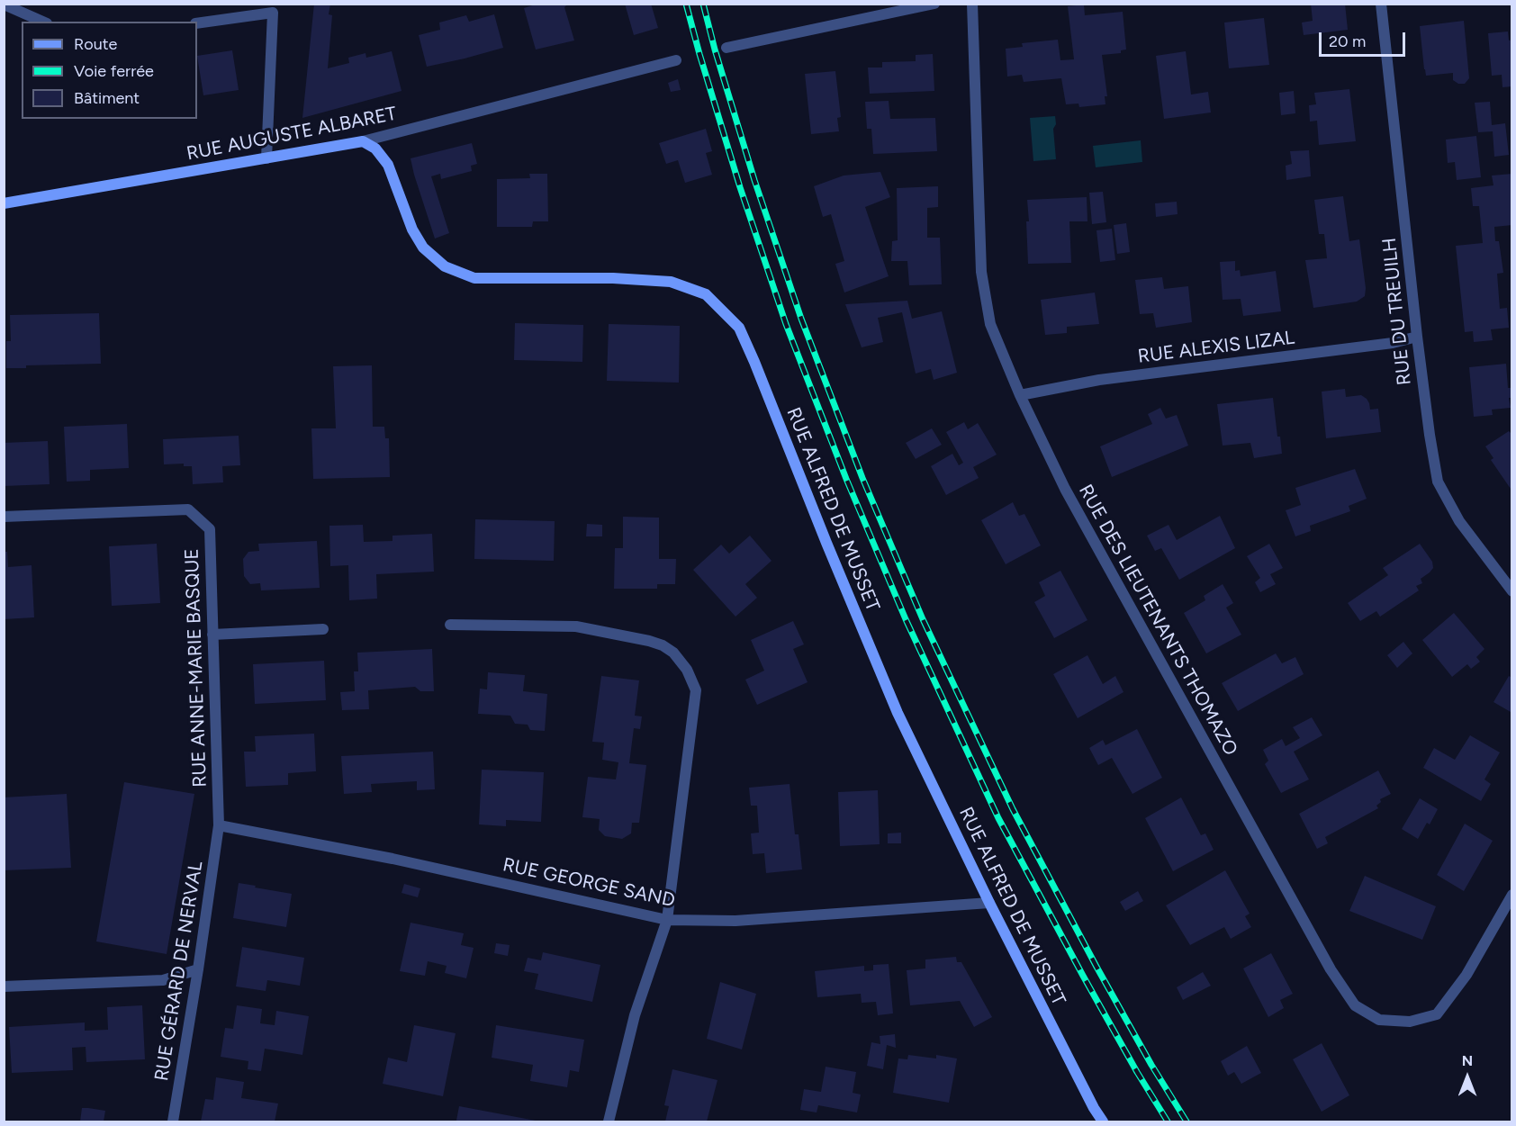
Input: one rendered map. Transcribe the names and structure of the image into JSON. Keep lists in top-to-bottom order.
{
  "streets": {
    "street": [
      "RUE AUGUSTE ALBARET",
      "RUE DU TREUILH",
      "RUE ALEXIS LIZAL",
      "RUE ALFRED DE MUSSET",
      "RUE DES LIEUTENANTS THOMAZO",
      "RUE ANNE-MARIE BASQUE",
      "RUE GEORGE SAND",
      "RUE GÉRARD DE NERVAL"
    ]
  },
  "crossings": [
    ["RUE AUGUSTE ALBARET", "RUE ALFRED DE MUSSET"],
    ["RUE DU TREUILH", "RUE ALEXIS LIZAL"],
    ["RUE ALEXIS LIZAL", "RUE DES LIEUTENANTS THOMAZO"],
    ["RUE ALFRED DE MUSSET", "RUE GEORGE SAND"],
    ["RUE ANNE-MARIE BASQUE", "RUE GEORGE SAND"],
    ["RUE ANNE-MARIE BASQUE", "RUE GÉRARD DE NERVAL"],
    ["RUE GEORGE SAND", "RUE GÉRARD DE NERVAL"]
  ],
  "legend": ["Route", "Voie ferrée", "Bâtiment"],
  "scale_bar": "20 m",
  "north": "top"
}
